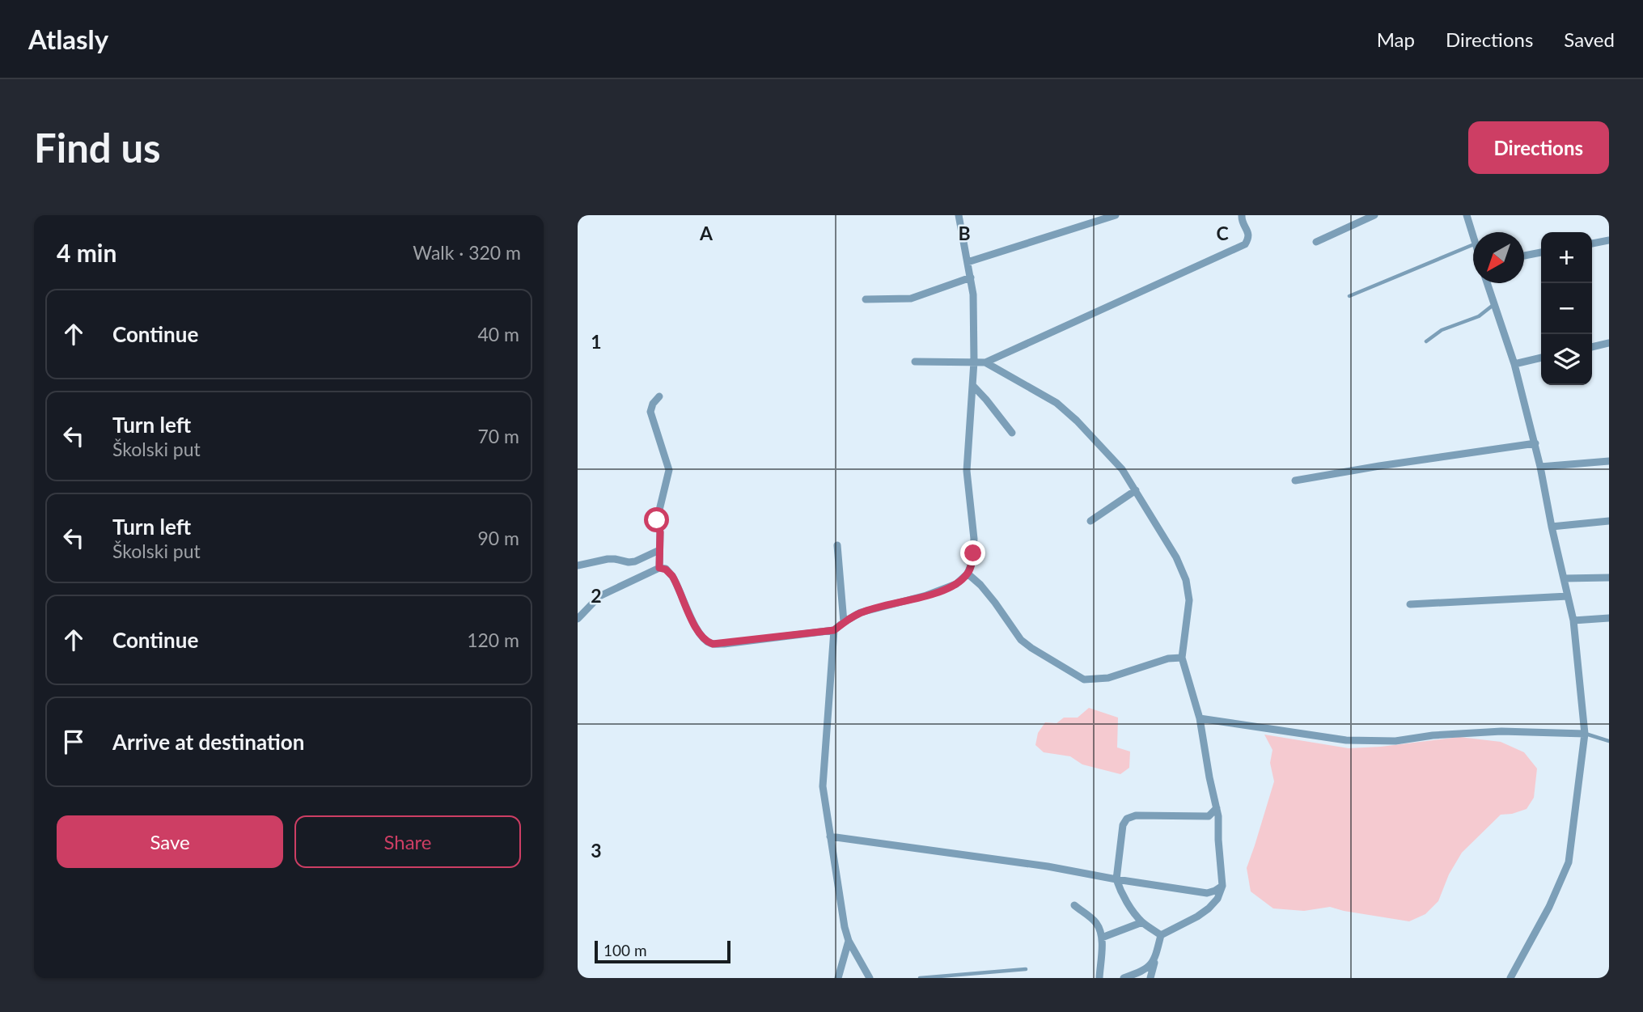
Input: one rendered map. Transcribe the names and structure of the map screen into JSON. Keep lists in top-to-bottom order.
{
  "scale_bar": "100 m",
  "north": "bottom left",
  "page": {
    "header": "Atlasly",
    "nav": ["Map", "Directions", "Saved"],
    "buttons": [
      "Directions",
      ["Save", "Share"]
    ],
    "title": "Find us",
    "heading": ["4 min", "Walk · 320 m"],
    "map_buttons": ["+", "−"],
    "list": [
      ["Continue", "40 m"],
      ["Turn left", "Školski put", "70 m"],
      ["Turn left", "Školski put", "90 m"],
      ["Continue", "120 m"],
      "Arrive at destination"
    ],
    "scale": "100 m"
  },
  "grid": {
    "columns": ["A", "B", "C"],
    "rows": ["1", "2", "3"]
  }
}
